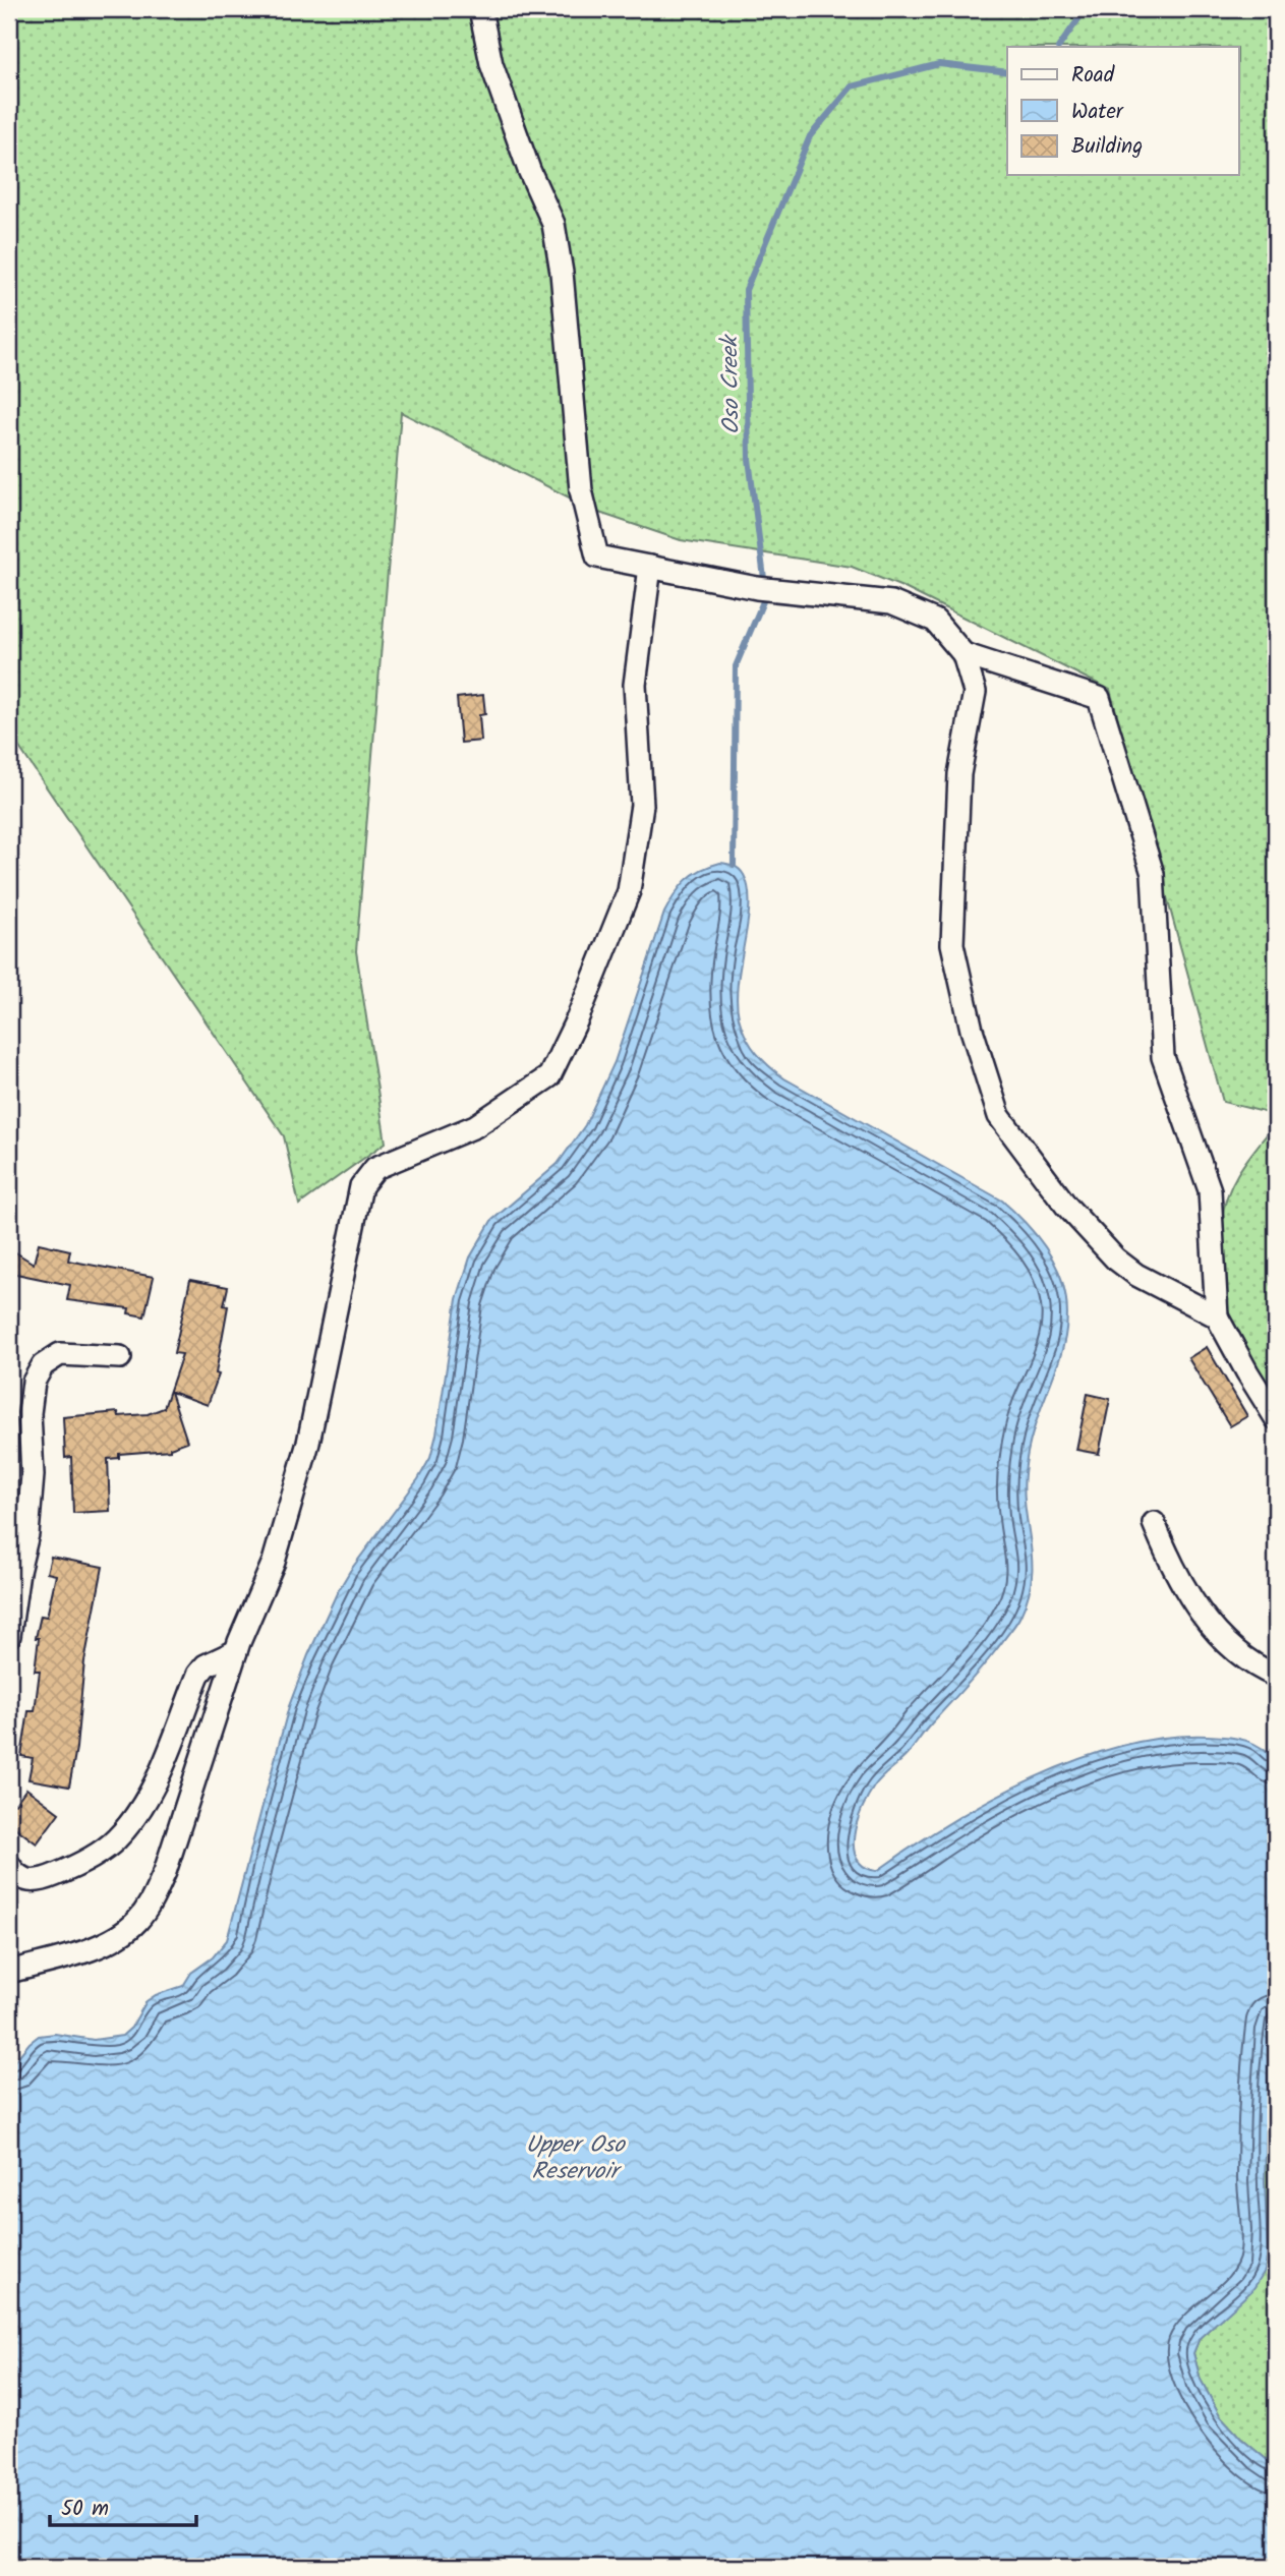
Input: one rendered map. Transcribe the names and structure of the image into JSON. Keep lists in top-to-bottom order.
{
  "water": ["Oso Creek", "Upper Oso Reservoir"],
  "legend": ["Road", "Water", "Building"],
  "scale_bar": "50 m"
}
